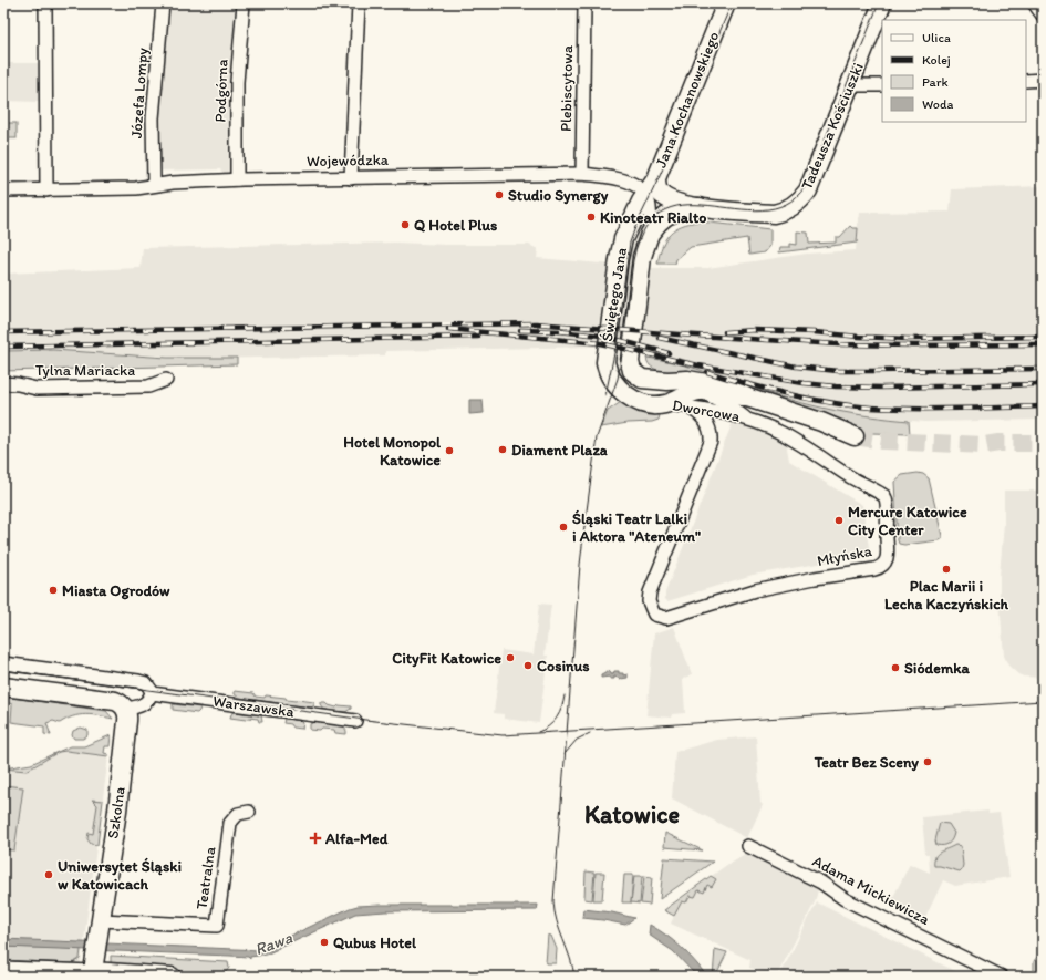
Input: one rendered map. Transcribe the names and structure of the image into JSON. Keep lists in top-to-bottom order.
{
  "streets": {
    "street": [
      "Plebiscytowa",
      "Podgórna",
      "Józefa Lompy",
      "Jana Kochanowskiego",
      "Tadeusza Kościuszki",
      "Wojewódzka",
      "Świętego Jana",
      "Tylna Mariacka",
      "Dworcowa",
      "Młyńska",
      "Warszawska",
      "Szkolna",
      "Teatralna",
      "Adama Mickiewicza"
    ]
  },
  "crossings": [
    ["Plebiscytowa", "Wojewódzka"],
    ["Podgórna", "Wojewódzka"],
    ["Józefa Lompy", "Wojewódzka"],
    ["Jana Kochanowskiego", "Tadeusza Kościuszki"],
    ["Jana Kochanowskiego", "Wojewódzka"],
    ["Jana Kochanowskiego", "Świętego Jana"],
    ["Tadeusza Kościuszki", "Świętego Jana"],
    ["Wojewódzka", "Świętego Jana"],
    ["Świętego Jana", "Dworcowa"],
    ["Dworcowa", "Młyńska"],
    ["Szkolna", "Teatralna"]
  ],
  "districts": ["Katowice"],
  "water": ["Rawa"],
  "places": {
    "other": [
      "Studio Synergy",
      "Kinoteatr Rialto",
      "Q Hotel Plus",
      "Diament Plaza",
      "Hotel Monopol Katowice",
      "Mercure Katowice City Center",
      "Śląski Teatr Lalki i Aktora \"Ateneum\"",
      "Plac Marii i Lecha Kaczyńskich",
      "Miasta Ogrodów",
      "CityFit Katowice",
      "Cosinus",
      "Siódemka",
      "Teatr Bez Sceny",
      "Uniwersytet Śląski w Katowicach",
      "Qubus Hotel"
    ],
    "health": ["Alfa-Med"]
  },
  "legend": [
    "Ulica",
    "Kolej",
    "Park",
    "Woda"
  ]
}
